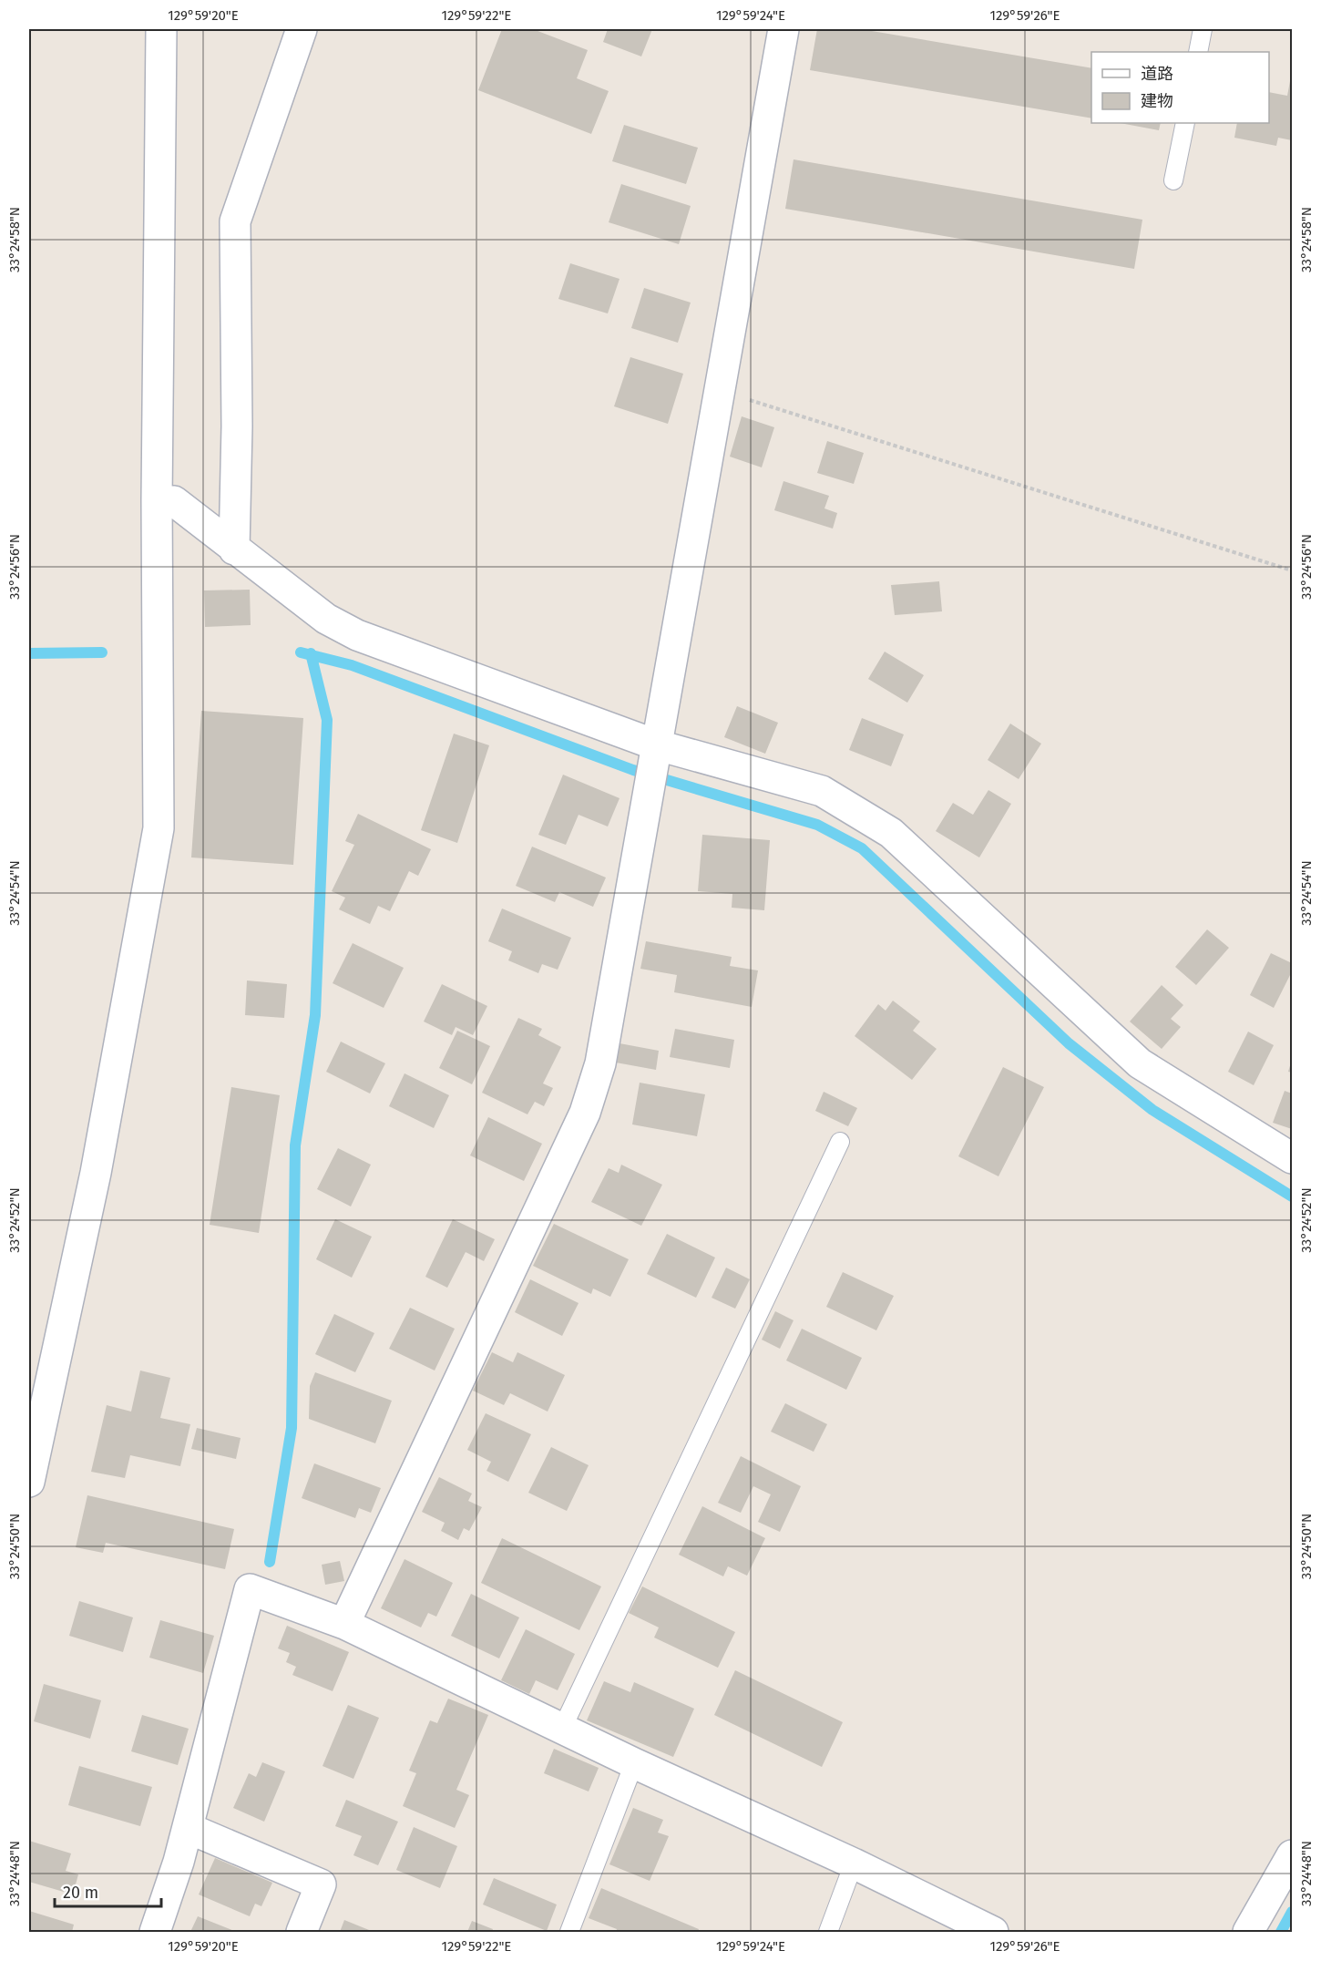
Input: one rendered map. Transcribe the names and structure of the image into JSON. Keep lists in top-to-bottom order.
{
  "legend": ["道路", "建物"],
  "scale_bar": "20 m",
  "coordinates": [
    "129°59'20\"E",
    "129°59'22\"E",
    "129°59'24\"E",
    "129°59'26\"E",
    "33°24'58\"N",
    "33°24'56\"N",
    "33°24'54\"N",
    "33°24'52\"N",
    "33°24'50\"N",
    "33°24'48\"N"
  ]
}
